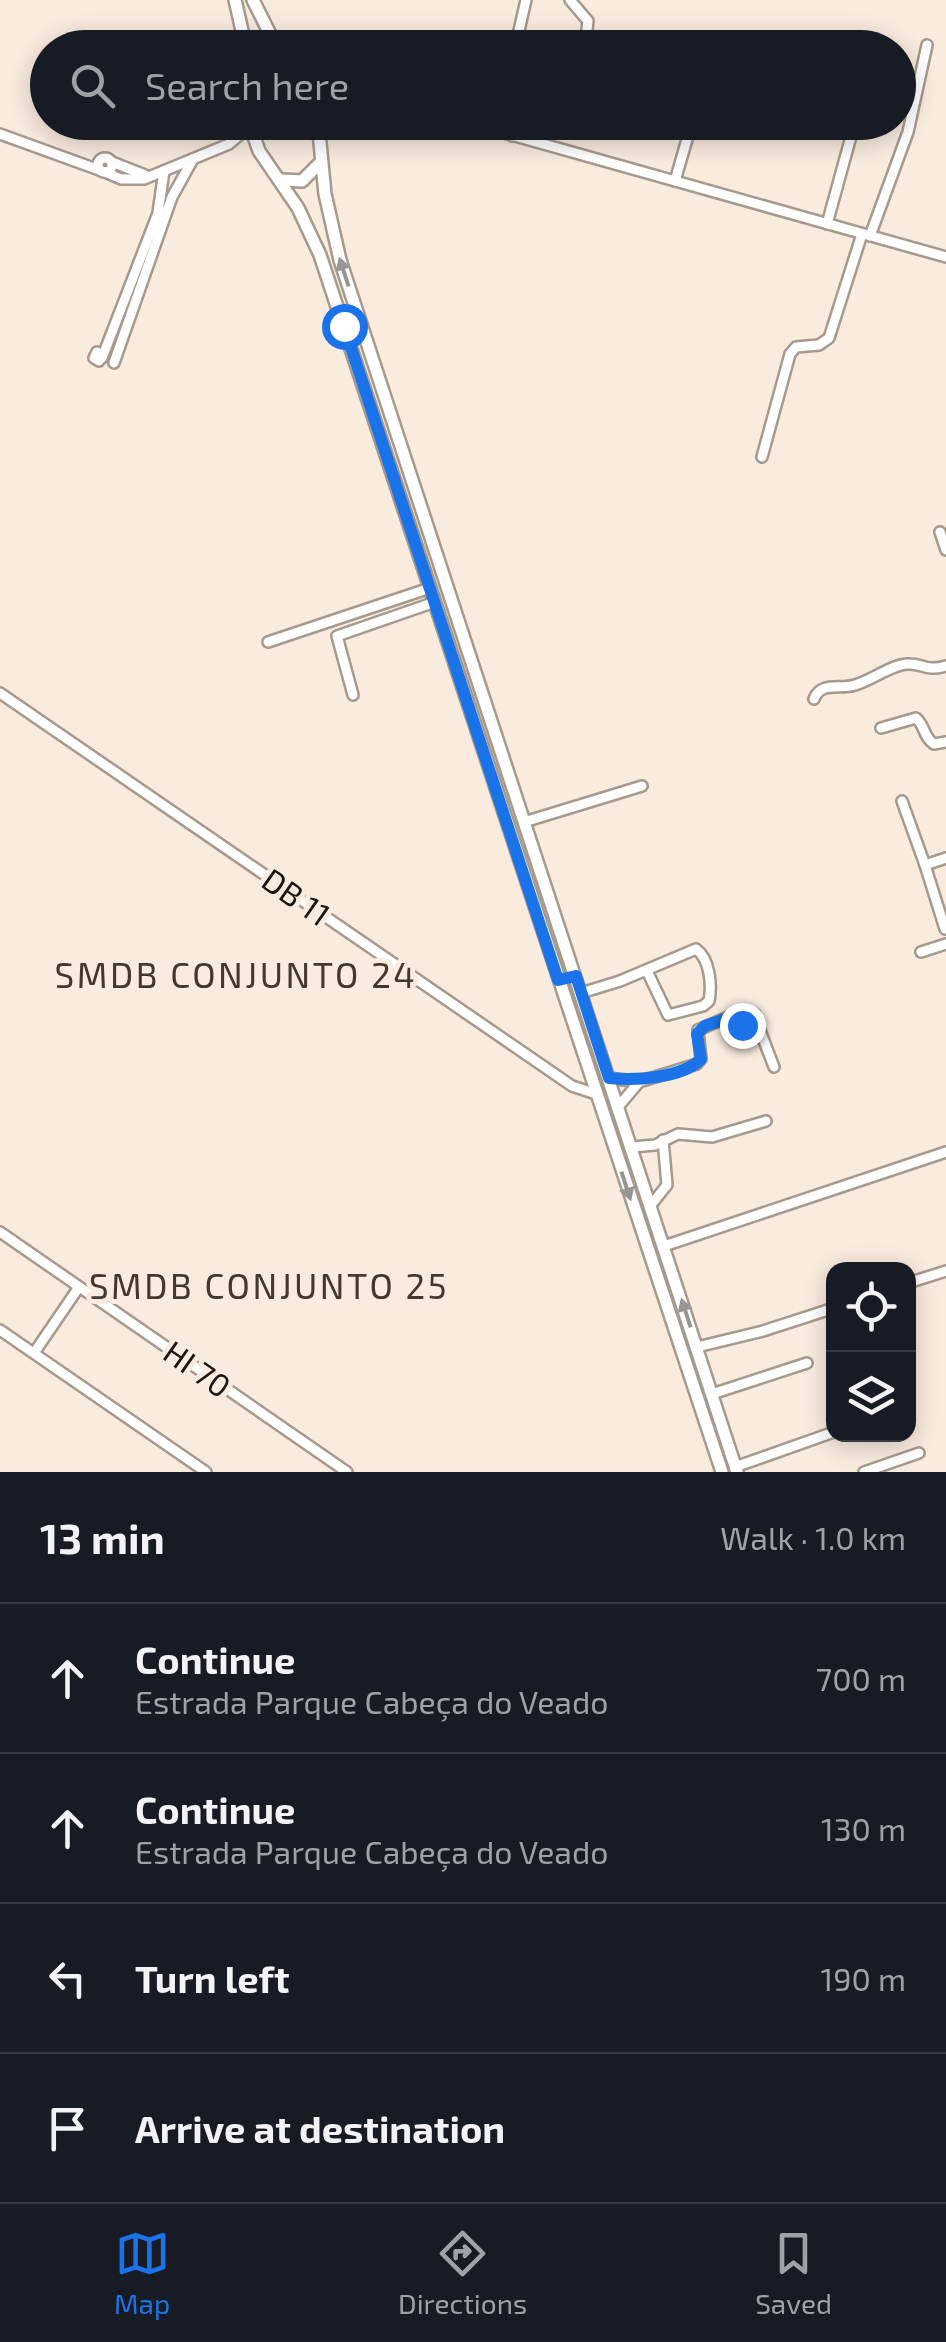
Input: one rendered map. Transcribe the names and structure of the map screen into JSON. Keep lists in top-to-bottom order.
{
  "streets": {
    "street": ["DB 11", "HI 70"]
  },
  "districts": ["SMDB CONJUNTO 24", "SMDB CONJUNTO 25"],
  "page": {
    "search": "Search here",
    "heading": ["13 min", "Walk · 1.0 km"],
    "list": [
      ["Continue", "Estrada Parque Cabeça do Veado", "700 m"],
      ["Continue", "Estrada Parque Cabeça do Veado", "130 m"],
      ["Turn left", "190 m"],
      "Arrive at destination"
    ],
    "nav": ["Map", "Directions", "Saved"]
  }
}
